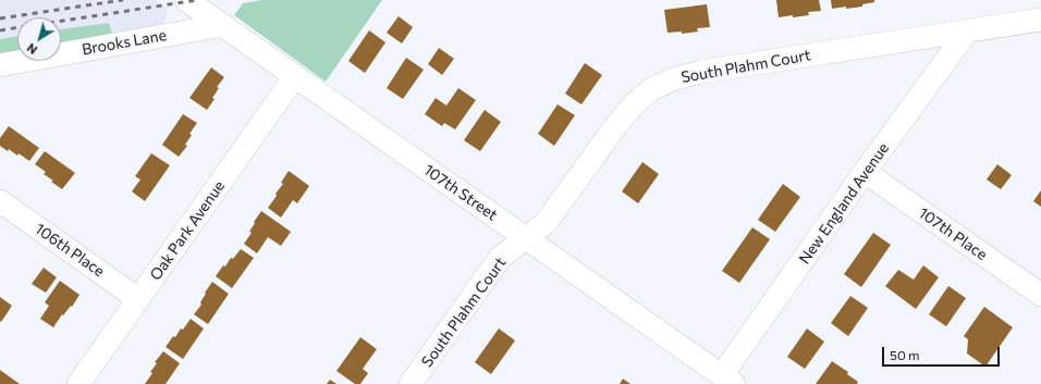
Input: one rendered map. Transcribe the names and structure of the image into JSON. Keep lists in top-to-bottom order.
{
  "streets": {
    "street": [
      "Brooks Lane",
      "South Plahm Court",
      "107th Street",
      "New England Avenue",
      "Oak Park Avenue",
      "107th Place",
      "106th Place"
    ]
  },
  "crossings": [
    ["Brooks Lane", "107th Street"],
    ["South Plahm Court", "107th Street"],
    ["South Plahm Court", "New England Avenue"],
    ["107th Street", "New England Avenue"],
    ["107th Street", "Oak Park Avenue"],
    ["New England Avenue", "107th Place"],
    ["Oak Park Avenue", "106th Place"]
  ],
  "scale_bar": "50 m",
  "north": "bottom left"
}
